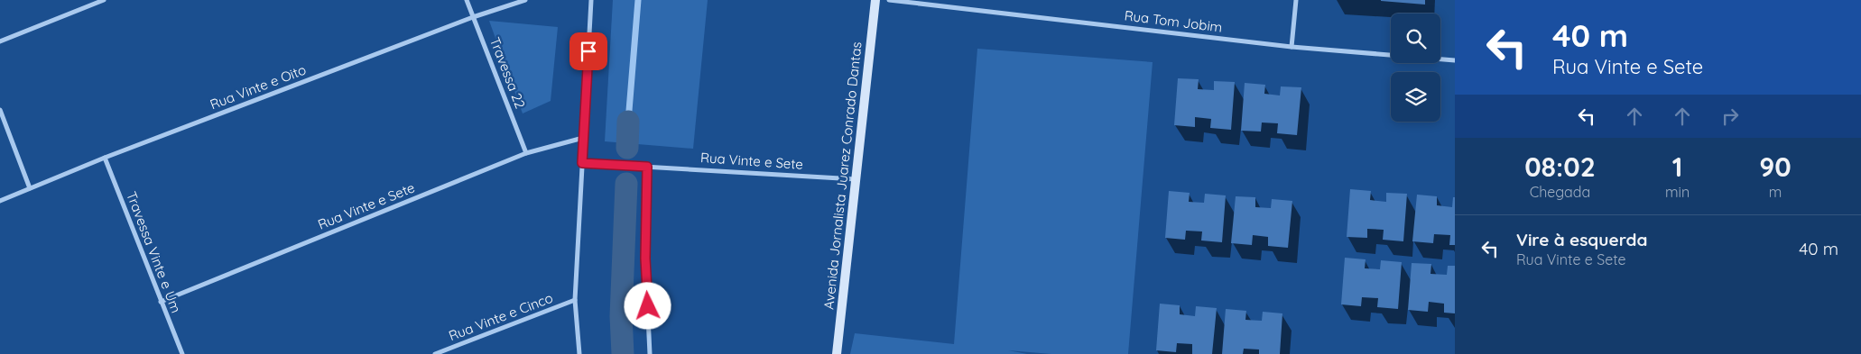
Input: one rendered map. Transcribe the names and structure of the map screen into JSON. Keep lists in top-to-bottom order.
{
  "streets": {
    "main road": ["Avenida Jornalista Juarez Conrado Dantas"],
    "street": [
      "Rua Tom Jobim",
      "Travessa 22",
      "Rua Vinte e Oito",
      "Rua Vinte e Sete",
      "Travessa Vinte e Um",
      "Rua Vinte e Cinco"
    ]
  },
  "crossings": [
    ["Travessa 22", "Rua Vinte e Oito"],
    ["Travessa 22", "Rua Vinte e Sete"],
    ["Rua Vinte e Oito", "Travessa Vinte e Um"],
    ["Rua Vinte e Sete", "Avenida Jornalista Juarez Conrado Dantas"],
    ["Rua Vinte e Sete", "Travessa Vinte e Um"]
  ],
  "page": {
    "turn": ["40 m", "Rua Vinte e Sete"],
    "eta": [
      "08:02",
      "Chegada",
      "1",
      "min",
      "90",
      "m"
    ],
    "list": [
      {
        "name": "Vire à esquerda",
        "note": "Rua Vinte e Sete",
        "value": "40 m"
      }
    ]
  }
}
